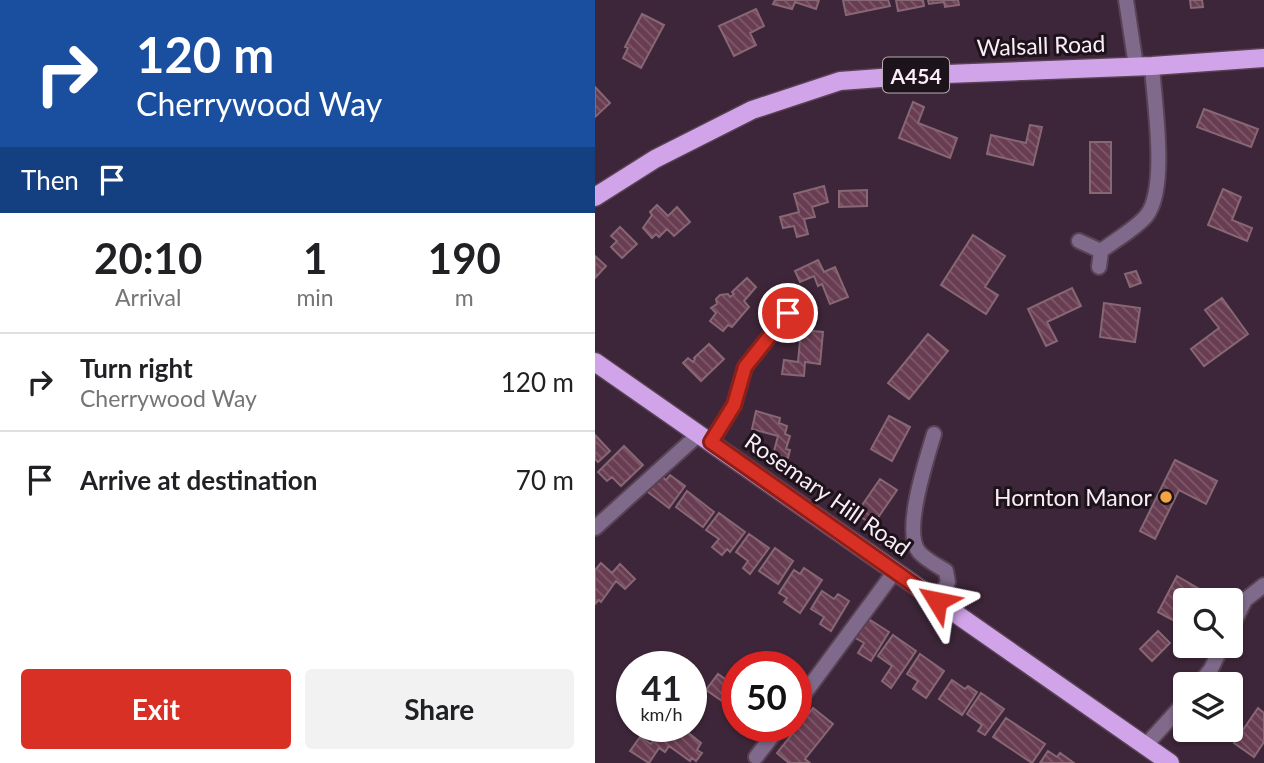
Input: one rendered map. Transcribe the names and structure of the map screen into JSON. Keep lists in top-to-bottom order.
{
  "streets": {
    "main road": ["Walsall Road", "A454", "Rosemary Hill Road"]
  },
  "places": ["Hornton Manor"],
  "page": {
    "turn": ["120 m", "Cherrywood Way"],
    "then": "Then",
    "eta": [
      "20:10",
      "Arrival",
      "1",
      "min",
      "190",
      "m"
    ],
    "list": [
      {
        "name": "Turn right",
        "note": "Cherrywood Way",
        "value": "120 m"
      },
      {
        "name": "Arrive at destination",
        "value": "70 m"
      }
    ],
    "speed": "41 km/h",
    "limit": "50",
    "buttons": ["Exit", "Share"]
  }
}
